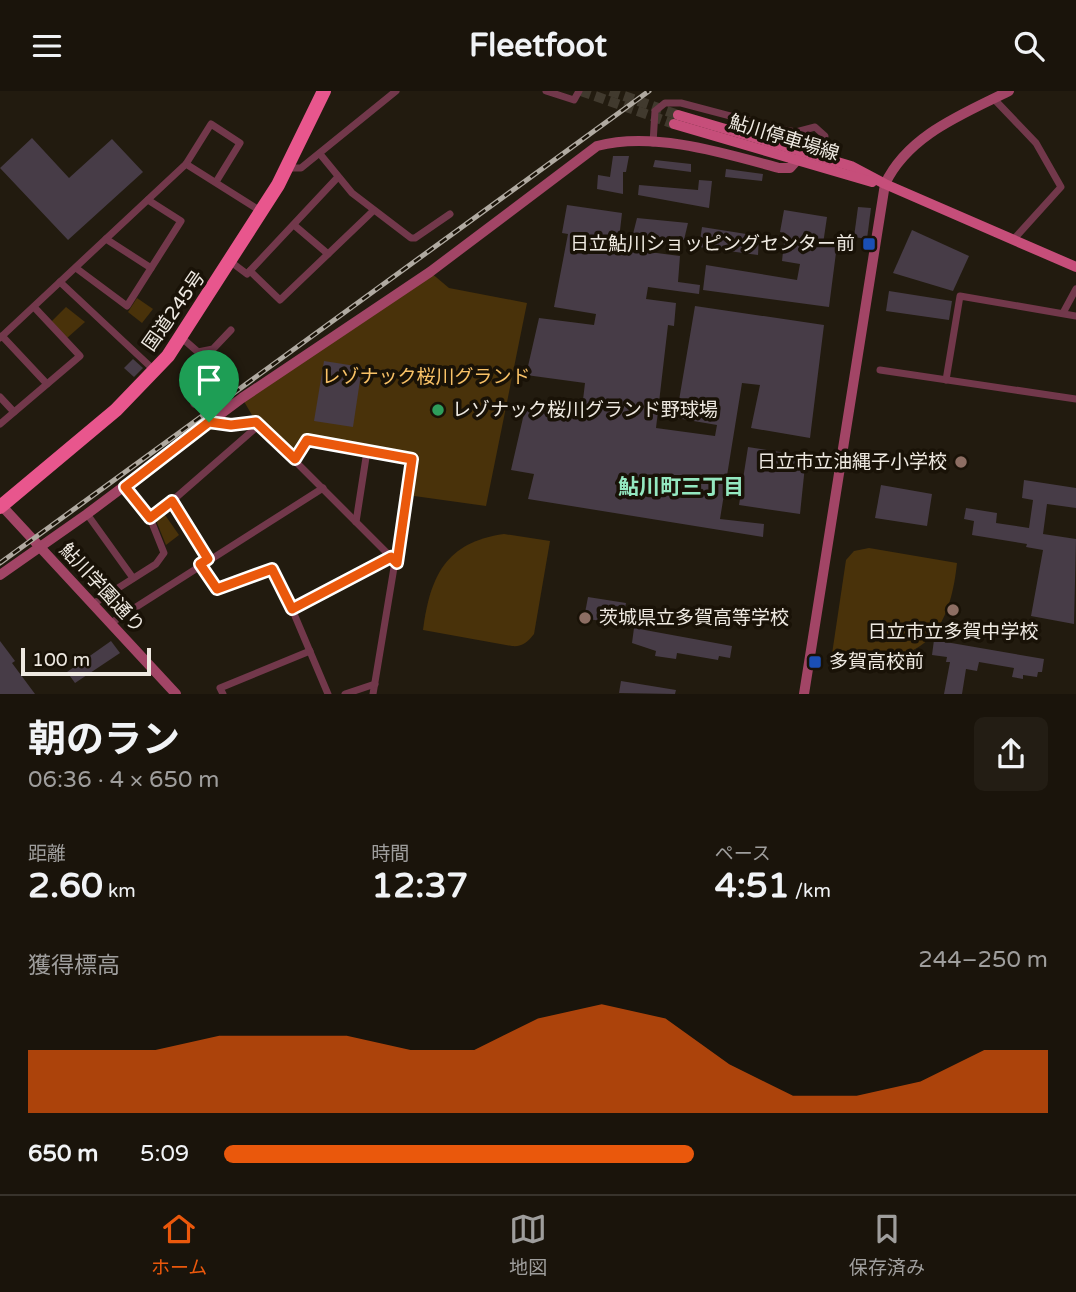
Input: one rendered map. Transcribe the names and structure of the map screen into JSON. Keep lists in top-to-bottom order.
{
  "streets": {
    "highway": ["国道245号"],
    "main road": ["鮎川停車場線"],
    "street": ["鮎川学園通り"]
  },
  "crossings": [
    ["国道245号", "鮎川学園通り"]
  ],
  "districts": ["鮎川町三丁目"],
  "parks": ["レゾナック桜川グランド"],
  "places": {
    "transit": ["日立鮎川ショッピングセンター前", "多賀高校前"],
    "other": [
      "レゾナック桜川グランド野球場",
      "日立市立油縄子小学校",
      "日立市立多賀中学校",
      "茨城県立多賀高等学校"
    ]
  },
  "scale_bar": "100 m",
  "page": {
    "header": "Fleetfoot",
    "scale": "100 m",
    "heading": ["朝のラン", "06:36 · 4 × 650 m"],
    "stats": [
      ["距離", "2.60 km"],
      ["時間", "12:37"],
      ["ペース", "4:51 /km"]
    ],
    "chart": ["獲得標高", "244–250 m"],
    "list": [
      {
        "name": "650 m",
        "note": "5:09"
      }
    ],
    "tabs": ["ホーム", "地図", "保存済み"]
  }
}
